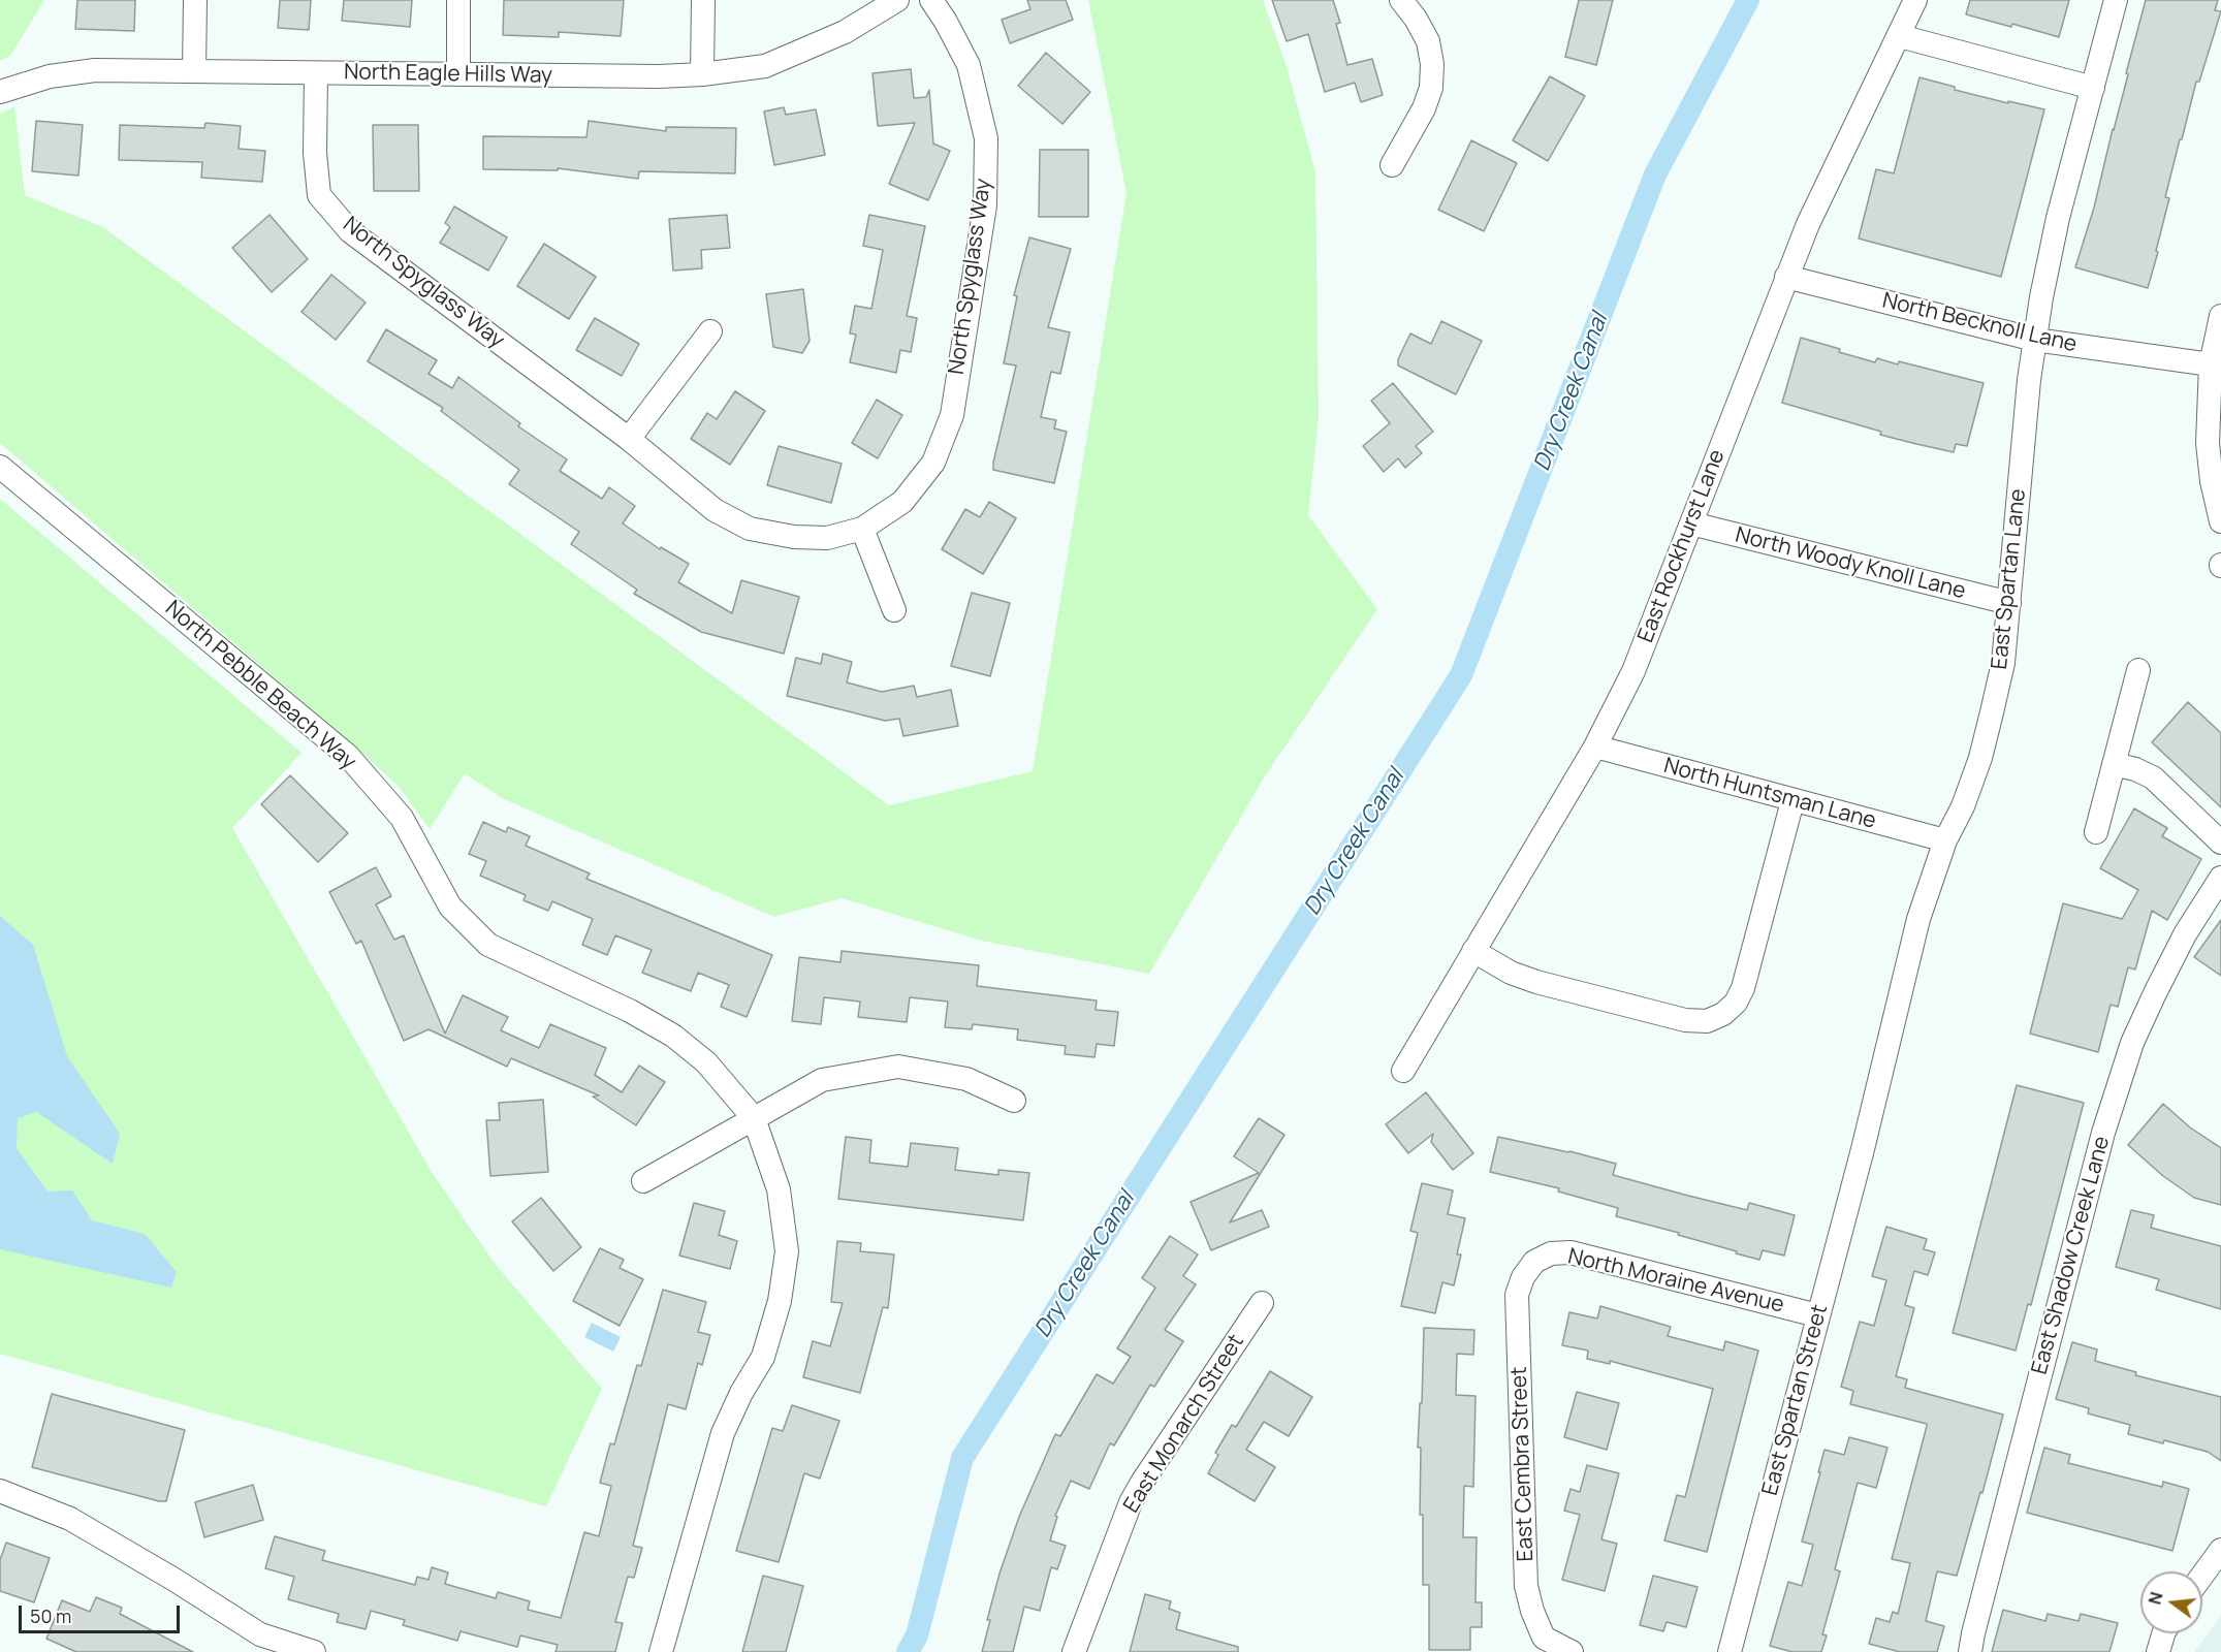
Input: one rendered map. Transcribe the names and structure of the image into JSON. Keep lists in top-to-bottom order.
{
  "streets": {
    "street": [
      "North Eagle Hills Way",
      "North Spyglass Way",
      "North Becknoll Lane",
      "East Rockhurst Lane",
      "North Woody Knoll Lane",
      "East Spartan Lane",
      "North Pebble Beach Way",
      "North Huntsman Lane",
      "East Shadow Creek Lane",
      "North Moraine Avenue",
      "East Spartan Street",
      "East Monarch Street",
      "East Cembra Street"
    ]
  },
  "crossings": [
    ["North Eagle Hills Way", "North Spyglass Way"],
    ["North Becknoll Lane", "East Rockhurst Lane"],
    ["North Becknoll Lane", "East Spartan Lane"],
    ["East Rockhurst Lane", "North Woody Knoll Lane"],
    ["East Rockhurst Lane", "North Huntsman Lane"],
    ["North Woody Knoll Lane", "East Spartan Lane"],
    ["East Spartan Lane", "North Huntsman Lane"],
    ["East Spartan Lane", "East Spartan Street"],
    ["North Moraine Avenue", "East Spartan Street"],
    ["North Moraine Avenue", "East Cembra Street"]
  ],
  "water": ["Dry Creek Canal"],
  "scale_bar": "50 m",
  "north": "left"
}
